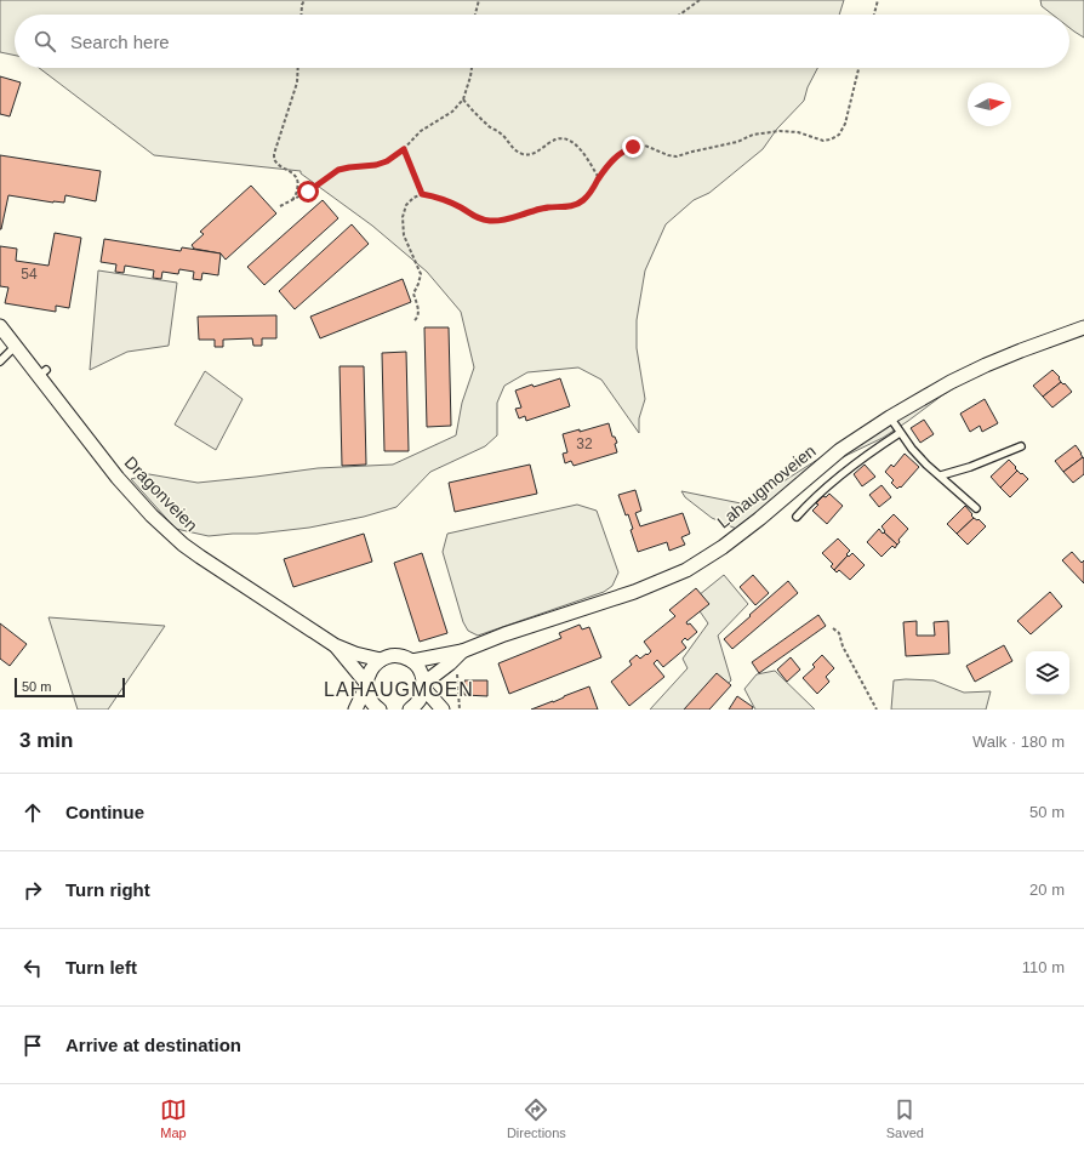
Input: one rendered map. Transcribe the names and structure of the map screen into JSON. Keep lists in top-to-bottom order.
{
  "streets": {
    "street": ["Lahaugmoveien", "Dragonveien"]
  },
  "crossings": [
    ["Lahaugmoveien", "Dragonveien"]
  ],
  "districts": ["LAHAUGMOEN"],
  "house_numbers": ["54", "32"],
  "scale_bar": "50 m",
  "north": "right",
  "page": {
    "search": "Search here",
    "scale": "50 m",
    "heading": ["3 min", "Walk · 180 m"],
    "list": [
      ["Continue", "50 m"],
      ["Turn right", "20 m"],
      ["Turn left", "110 m"],
      "Arrive at destination"
    ],
    "nav": ["Map", "Directions", "Saved"]
  }
}
